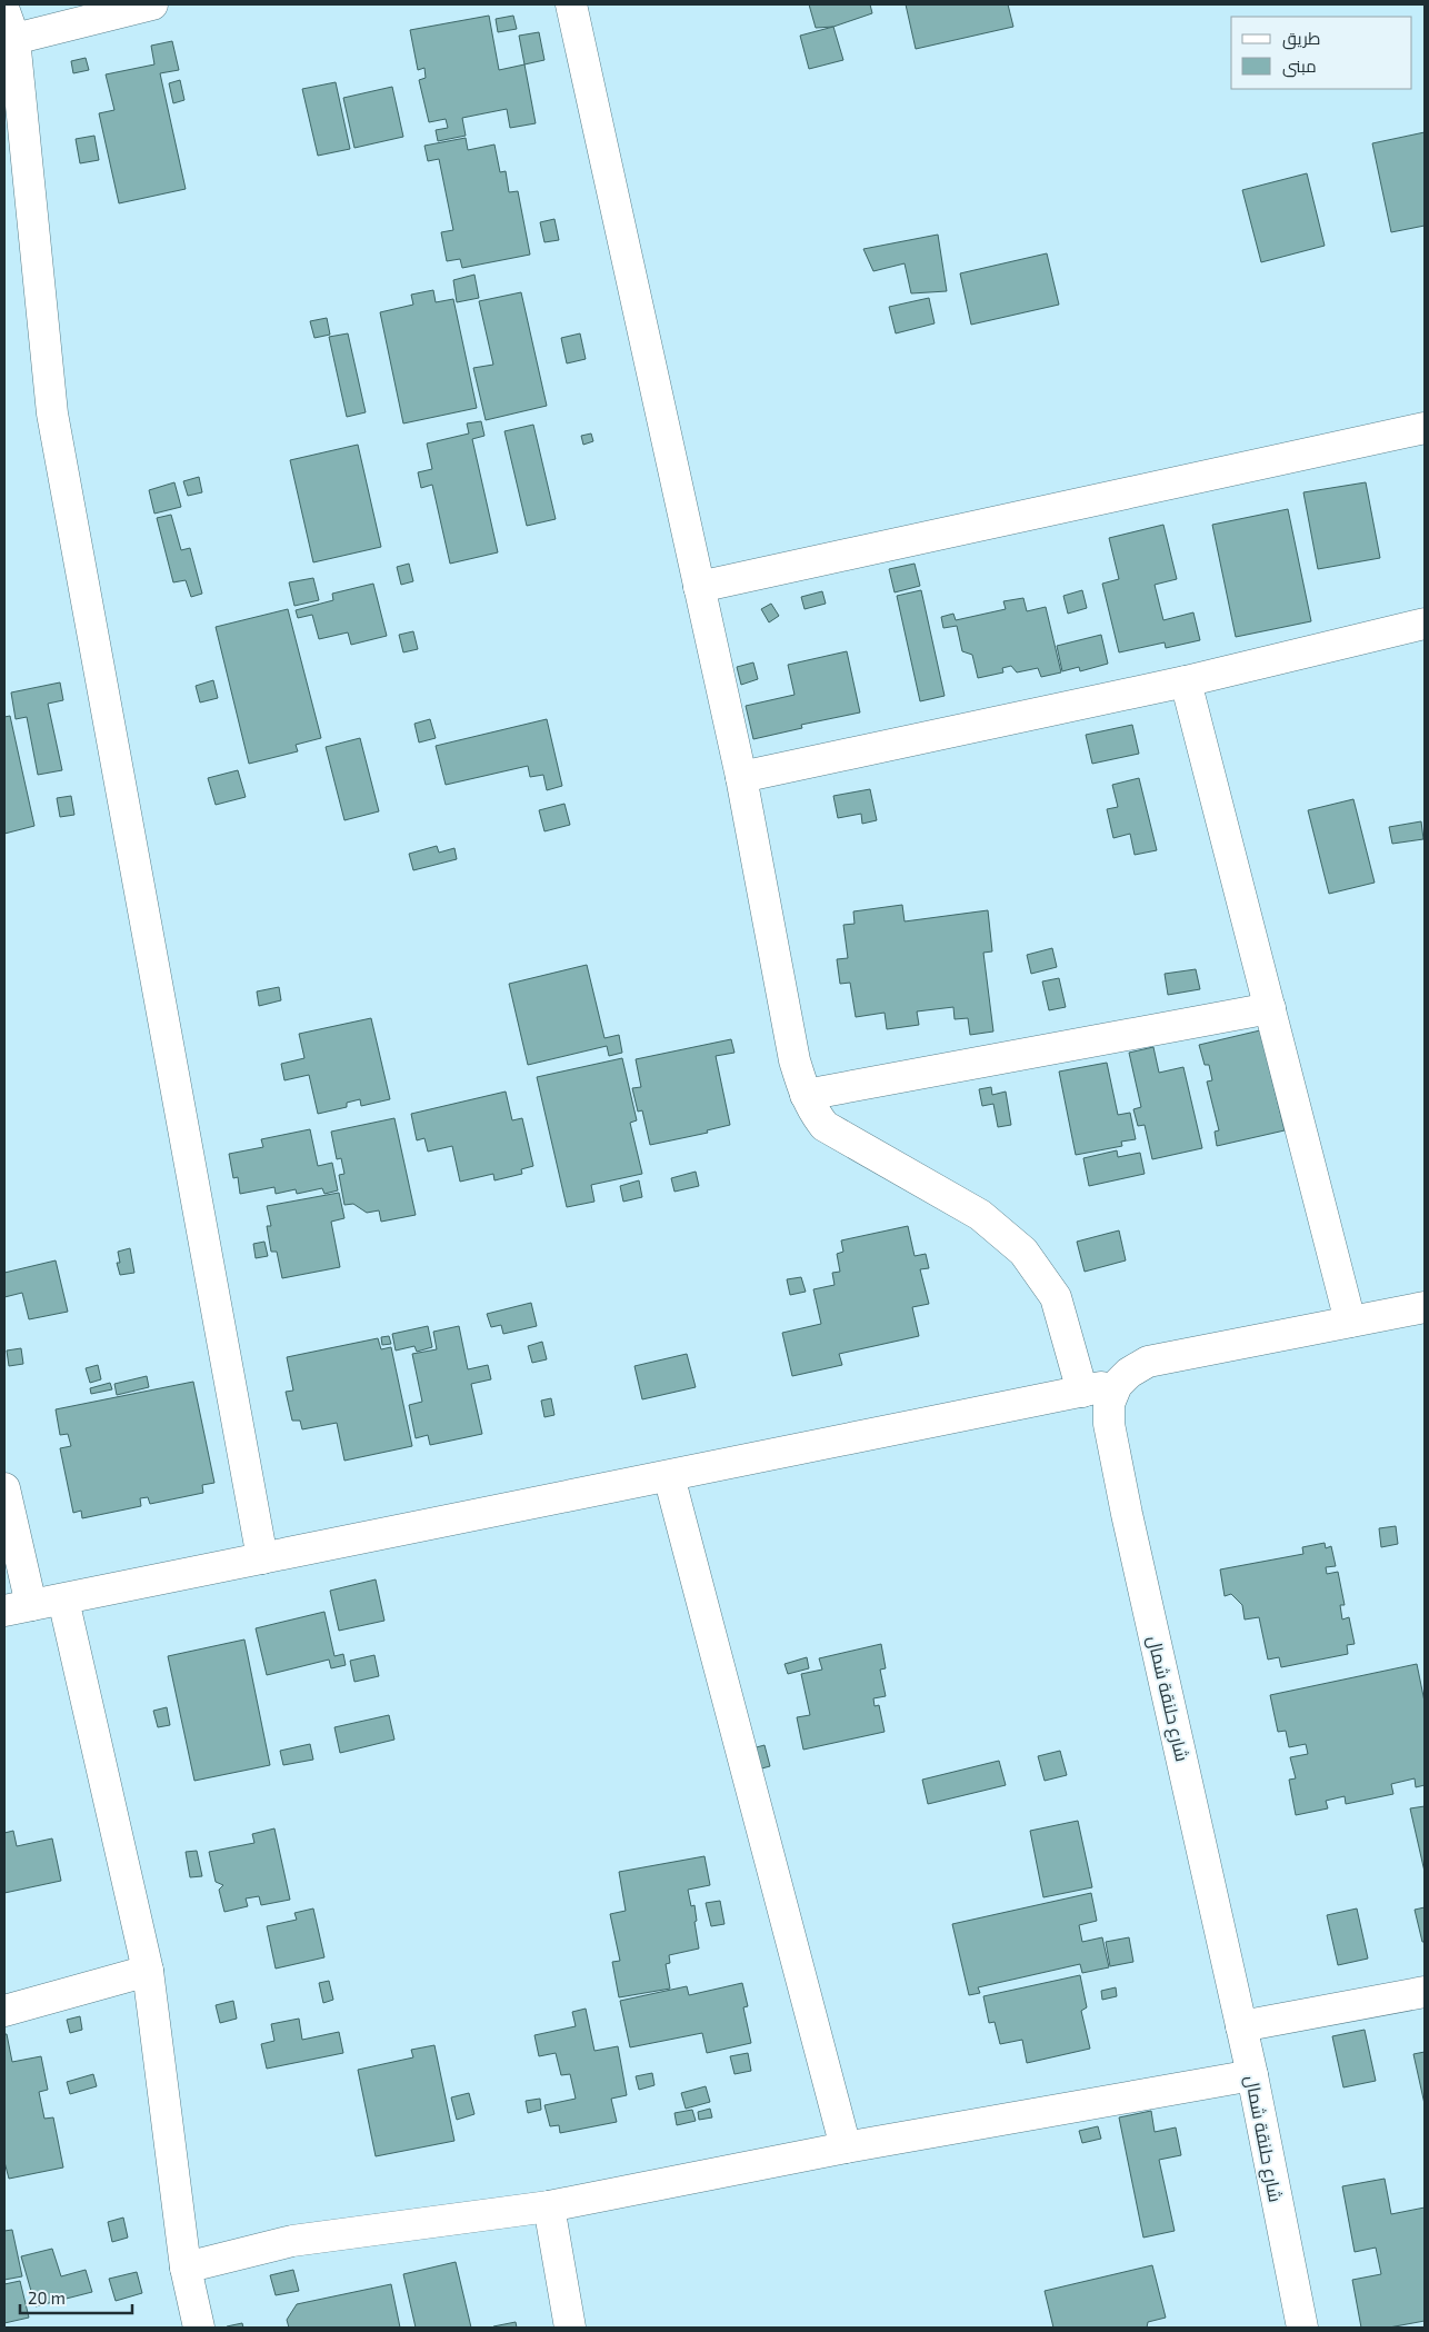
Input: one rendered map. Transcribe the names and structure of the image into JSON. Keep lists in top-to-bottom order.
{
  "streets": {
    "street": ["شارع حلنقة شمال"]
  },
  "legend": ["طريق", "مبنى"],
  "scale_bar": "20 m"
}
